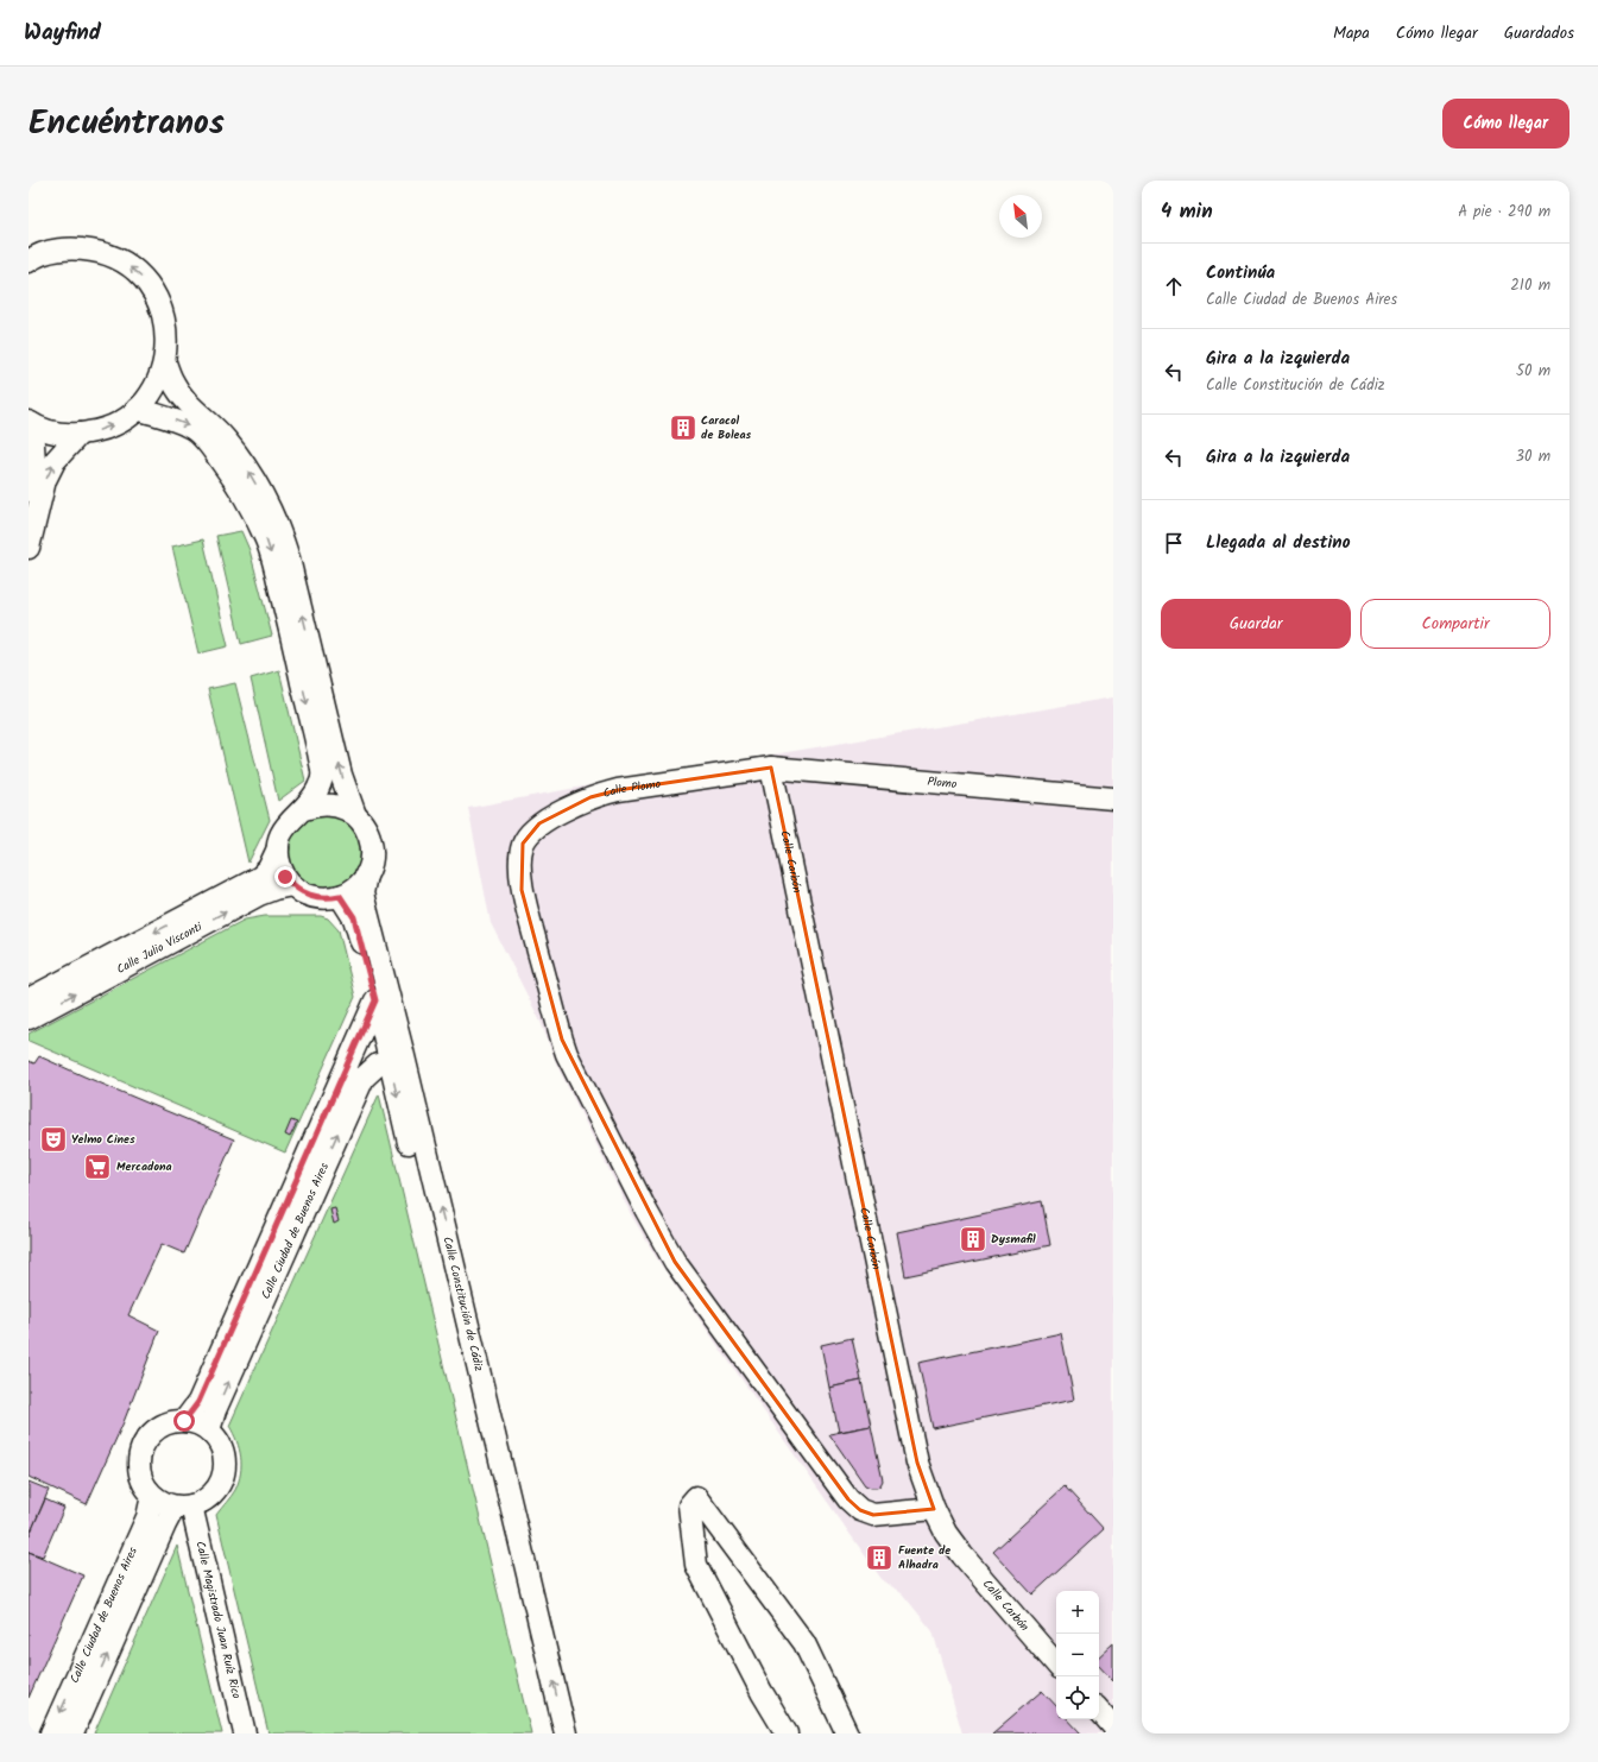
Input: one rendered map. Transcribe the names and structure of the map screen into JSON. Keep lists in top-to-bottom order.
{
  "streets": {
    "street": [
      "Plomo",
      "Calle Plomo",
      "Calle Carbón",
      "Calle Julio Visconti",
      "Calle Ciudad de Buenos Aires",
      "Calle Constitución de Cádiz",
      "Calle Magistrado Juan Ruíz Rico"
    ]
  },
  "crossings": [
    ["Plomo", "Calle Plomo"],
    ["Plomo", "Calle Carbón"],
    ["Calle Plomo", "Calle Carbón"],
    ["Calle Julio Visconti", "Calle Constitución de Cádiz"],
    ["Calle Ciudad de Buenos Aires", "Calle Constitución de Cádiz"],
    ["Calle Ciudad de Buenos Aires", "Calle Magistrado Juan Ruíz Rico"]
  ],
  "places": {
    "building": ["Caracol de Boleas", "Dysmafil", "Fuente de Alhadra"],
    "theatre": ["Yelmo Cines"],
    "supermarket": ["Mercadona"]
  },
  "north": "top left",
  "page": {
    "header": "Wayfind",
    "nav": ["Mapa", "Cómo llegar", "Guardados"],
    "title": "Encuéntranos",
    "buttons": [
      "Cómo llegar",
      ["Guardar", "Compartir"]
    ],
    "heading": ["4 min", "A pie · 290 m"],
    "list": [
      ["Continúa", "Calle Ciudad de Buenos Aires", "210 m"],
      ["Gira a la izquierda", "Calle Constitución de Cádiz", "50 m"],
      ["Gira a la izquierda", "30 m"],
      "Llegada al destino"
    ],
    "map_buttons": ["+", "−"]
  }
}
